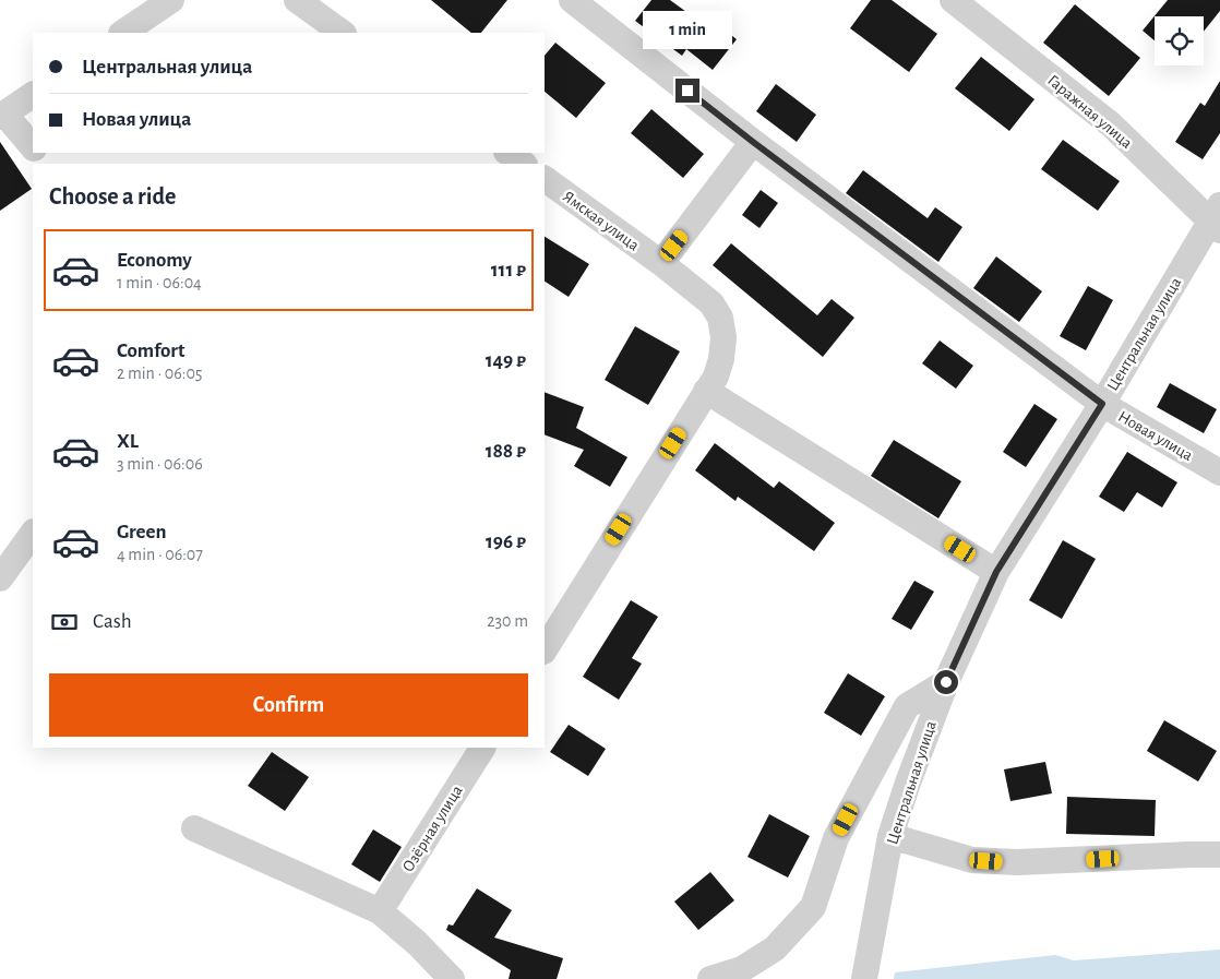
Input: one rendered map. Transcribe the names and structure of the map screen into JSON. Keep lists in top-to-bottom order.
{
  "streets": {
    "street": [
      "Гаражная улица",
      "Ямская улица",
      "Центральная улица",
      "Новая улица",
      "Озёрная улица"
    ]
  },
  "crossings": [
    ["Гаражная улица", "Центральная улица"],
    ["Центральная улица", "Новая улица"]
  ],
  "page": {
    "bubble": "1 min",
    "banner": ["Центральная улица", "Новая улица"],
    "heading": "Choose a ride",
    "list": [
      {
        "name": "Economy",
        "note": "1 min · 06:04",
        "value": "111 ₽"
      },
      {
        "name": "Comfort",
        "note": "2 min · 06:05",
        "value": "149 ₽"
      },
      {
        "name": "XL",
        "note": "3 min · 06:06",
        "value": "188 ₽"
      },
      {
        "name": "Green",
        "note": "4 min · 06:07",
        "value": "196 ₽"
      }
    ],
    "pay": ["Cash", "230 m"],
    "buttons": "Confirm"
  }
}
